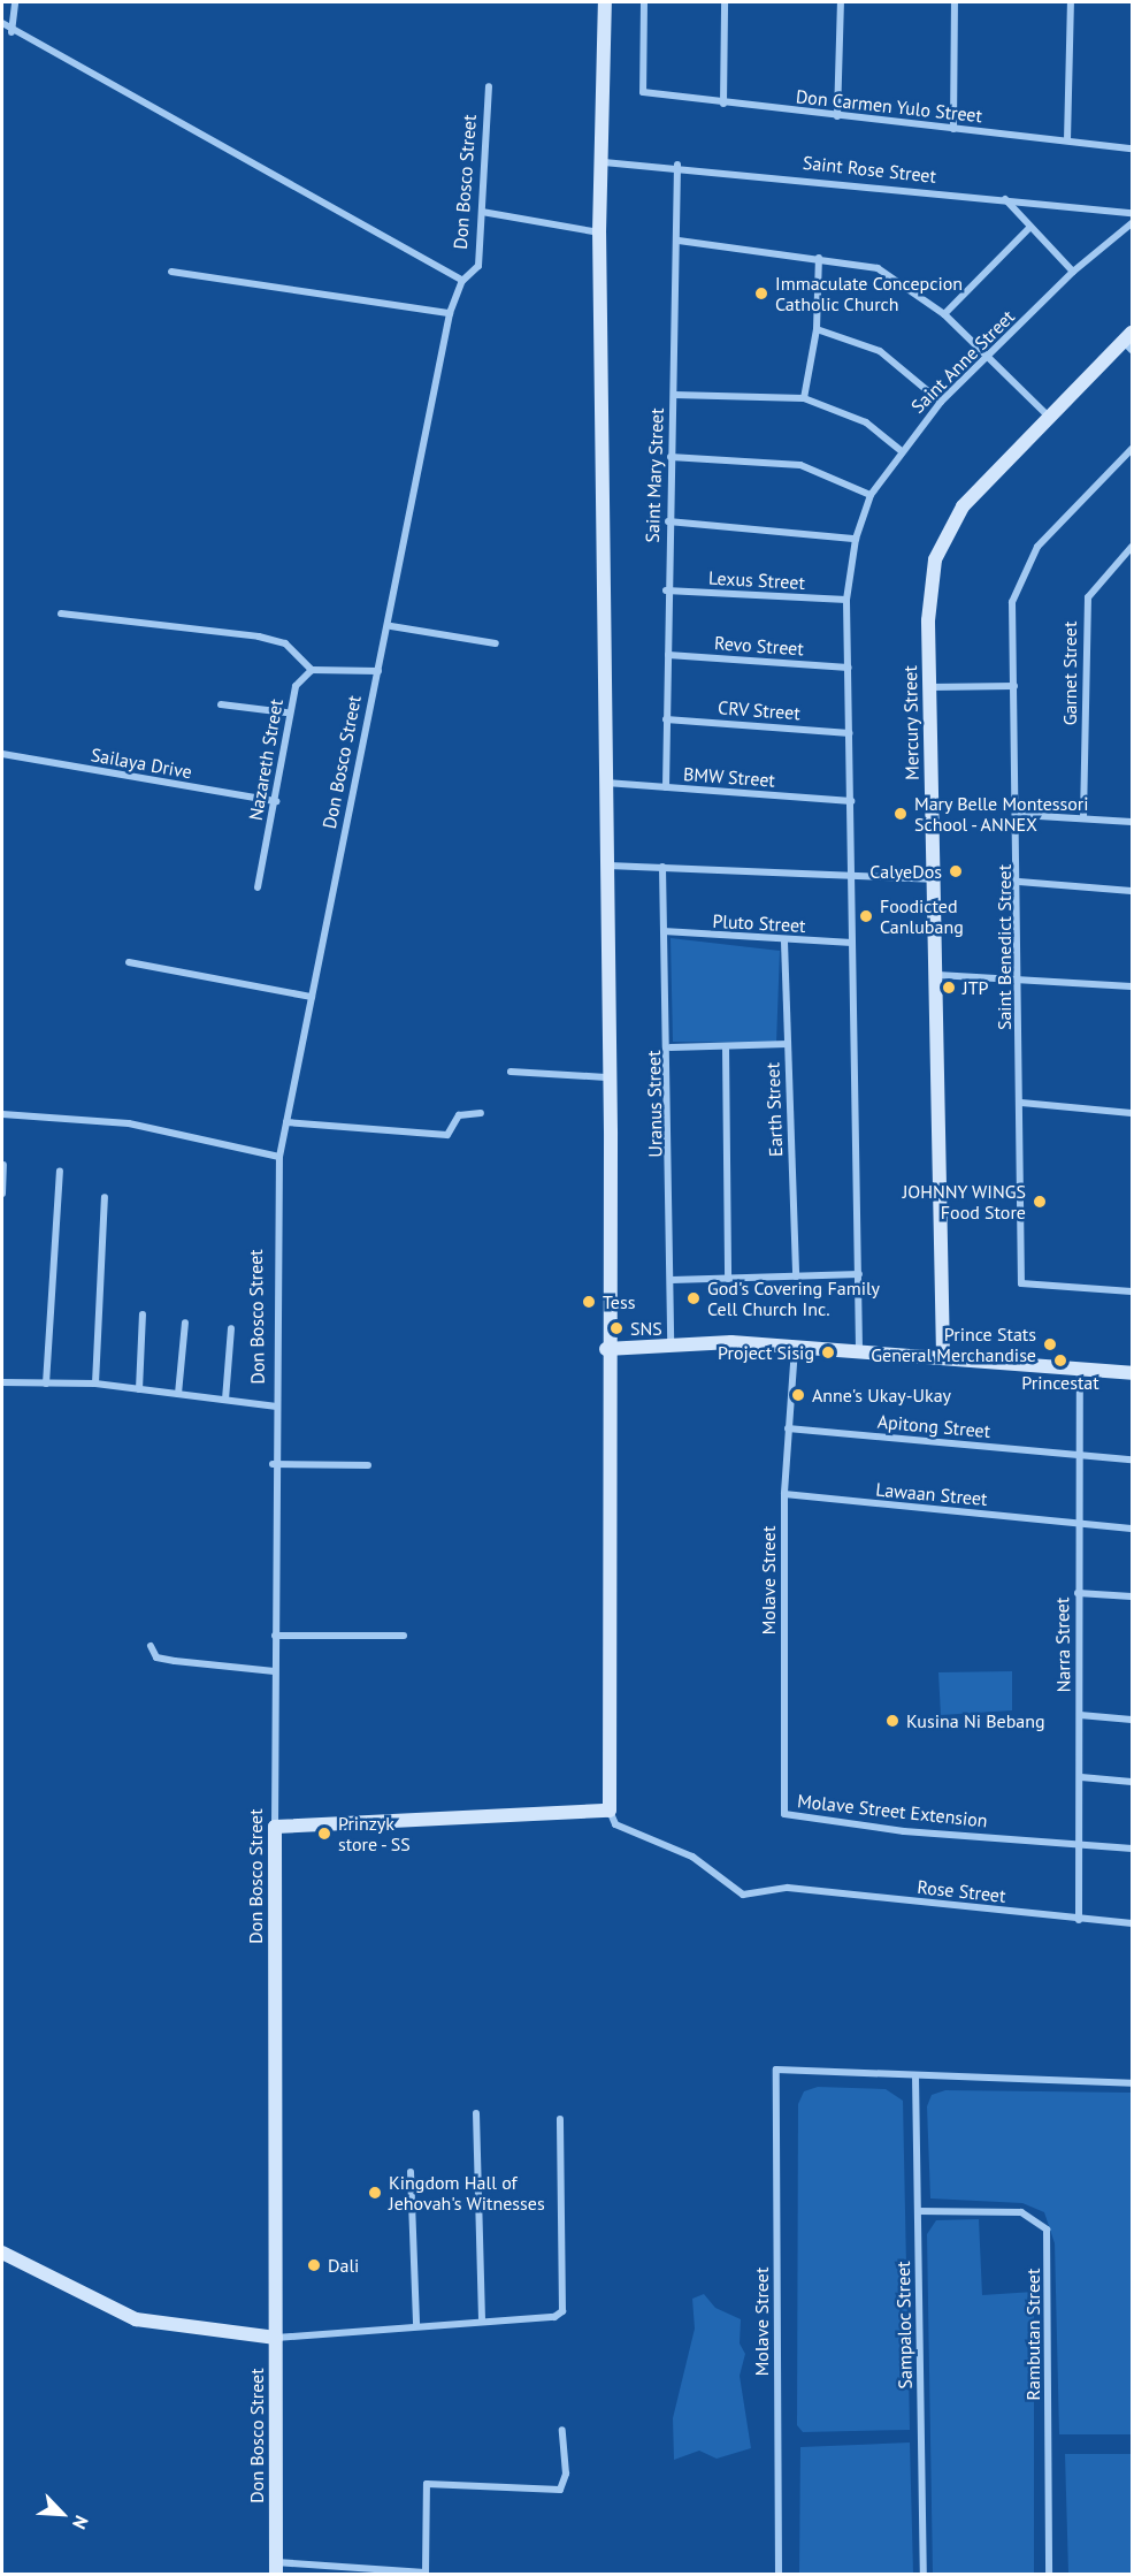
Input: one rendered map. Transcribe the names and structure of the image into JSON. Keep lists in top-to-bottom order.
{
  "streets": {
    "street": [
      "Don Carmen Yulo Street",
      "Saint Rose Street",
      "Don Bosco Street",
      "Saint Anne Street",
      "Saint Mary Street",
      "Lexus Street",
      "Revo Street",
      "Garnet Street",
      "CRV Street",
      "Mercury Street",
      "Nazareth Street",
      "Sailaya Drive",
      "BMW Street",
      "Pluto Street",
      "Saint Benedict Street",
      "Uranus Street",
      "Earth Street",
      "Apitong Street",
      "Lawaan Street",
      "Molave Street",
      "Narra Street",
      "Molave Street Extension",
      "Rose Street",
      "Sampaloc Street",
      "Rambutan Street"
    ]
  },
  "crossings": [
    ["Saint Rose Street", "Saint Mary Street"],
    ["Saint Anne Street", "Lexus Street"],
    ["Saint Anne Street", "Revo Street"],
    ["Saint Anne Street", "CRV Street"],
    ["Saint Anne Street", "BMW Street"],
    ["Saint Anne Street", "Pluto Street"],
    ["Saint Mary Street", "Lexus Street"],
    ["Saint Mary Street", "Revo Street"],
    ["Saint Mary Street", "CRV Street"],
    ["Saint Mary Street", "BMW Street"],
    ["Nazareth Street", "Sailaya Drive"],
    ["Pluto Street", "Uranus Street"],
    ["Pluto Street", "Earth Street"],
    ["Apitong Street", "Molave Street"],
    ["Apitong Street", "Narra Street"],
    ["Lawaan Street", "Molave Street"],
    ["Lawaan Street", "Narra Street"],
    ["Molave Street", "Molave Street Extension"],
    ["Molave Street", "Sampaloc Street"],
    ["Narra Street", "Molave Street Extension"],
    ["Narra Street", "Rose Street"],
    ["Sampaloc Street", "Rambutan Street"]
  ],
  "places": [
    "Immaculate Concepcion Catholic Church",
    "Mary Belle Montessori School - ANNEX",
    "CalyeDos",
    "Foodicted Canlubang",
    "JTP",
    "JOHNNY WINGS Food Store",
    "God's Covering Family Cell Church Inc.",
    "Tess",
    "SNS",
    "Prince Stats General Merchandise",
    "Project Sisig",
    "Princestat",
    "Anne's Ukay-Ukay",
    "Kusina Ni Bebang",
    "Prinzyk store - SS",
    "Kingdom Hall of Jehovah's Witnesses",
    "Dali"
  ],
  "north": "bottom right"
}
